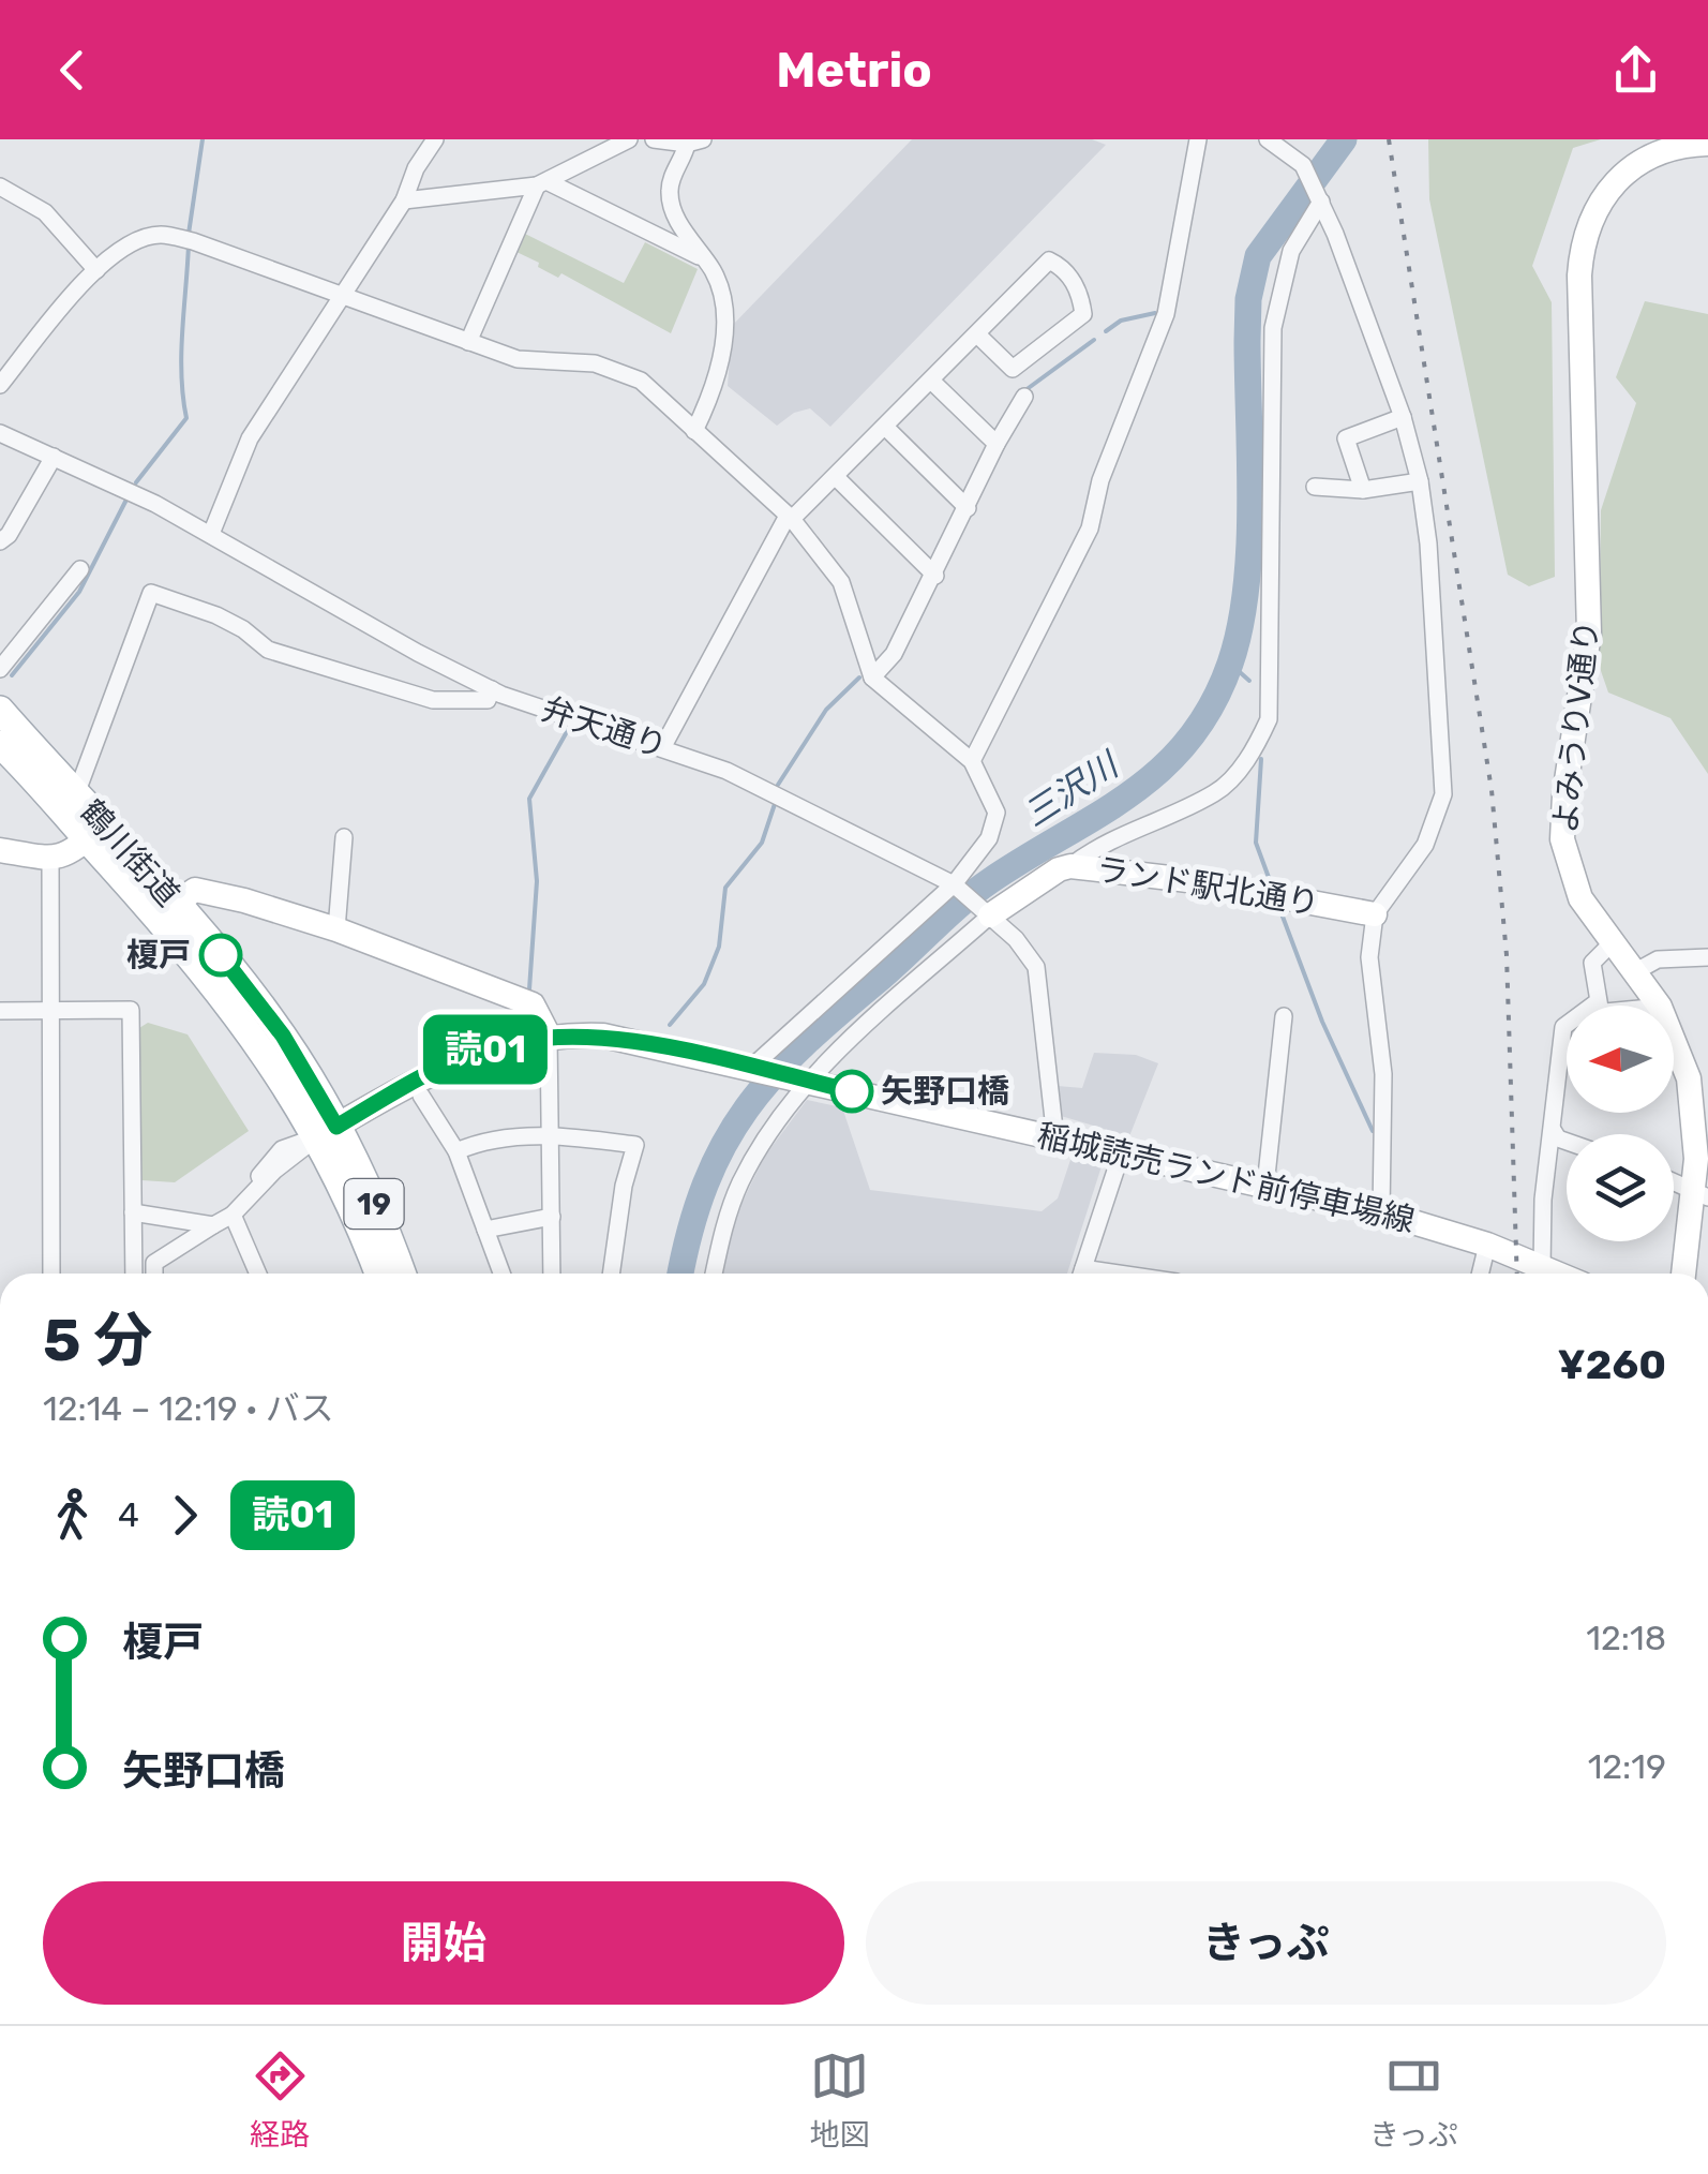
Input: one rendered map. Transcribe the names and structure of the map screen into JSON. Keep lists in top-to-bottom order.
{
  "streets": {
    "main road": [
      "よみうりV通り",
      "鶴川街道",
      "ランド駅北通り",
      "稲城読売ランド前停車場線",
      "19"
    ],
    "street": ["弁天通り"]
  },
  "crossings": [
    ["弁天通り", "ランド駅北通り"],
    ["弁天通り", "稲城読売ランド前停車場線"],
    ["鶴川街道", "稲城読売ランド前停車場線"]
  ],
  "water": ["三沢川"],
  "places": ["榎戸", "矢野口橋"],
  "lines": ["bus line 読01"],
  "north": "left",
  "page": {
    "header": "Metrio",
    "on_map": "読01",
    "heading": ["5 分", "12:14 – 12:19 · バス", "¥260"],
    "legs": ["4", "読01"],
    "list": [
      {
        "name": "榎戸",
        "value": "12:18"
      },
      {
        "name": "矢野口橋",
        "value": "12:19"
      }
    ],
    "buttons": ["開始", "きっぷ"],
    "tabs": ["経路", "地図", "きっぷ"]
  }
}
